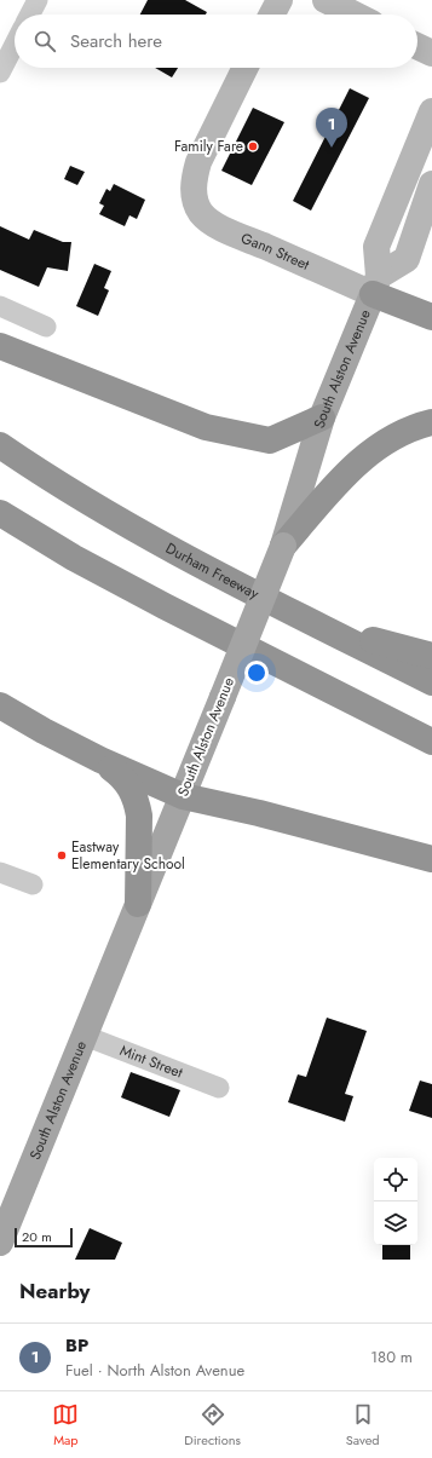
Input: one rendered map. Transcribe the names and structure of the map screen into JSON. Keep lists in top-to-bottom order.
{
  "streets": {
    "highway": ["Durham Freeway"],
    "main road": ["South Alston Avenue"],
    "street": ["Gann Street", "Mint Street"]
  },
  "crossings": [
    ["Gann Street", "South Alston Avenue"],
    ["South Alston Avenue", "Mint Street"]
  ],
  "places": ["Family Fare", "Eastway Elementary School"],
  "scale_bar": "20 m",
  "page": {
    "search": "Search here",
    "pins": "1",
    "scale": "20 m",
    "heading": "Nearby",
    "list": [
      {
        "mark": "1",
        "name": "BP",
        "note": "Fuel · North Alston Avenue",
        "value": "180 m"
      }
    ],
    "nav": ["Map", "Directions", "Saved"]
  }
}
